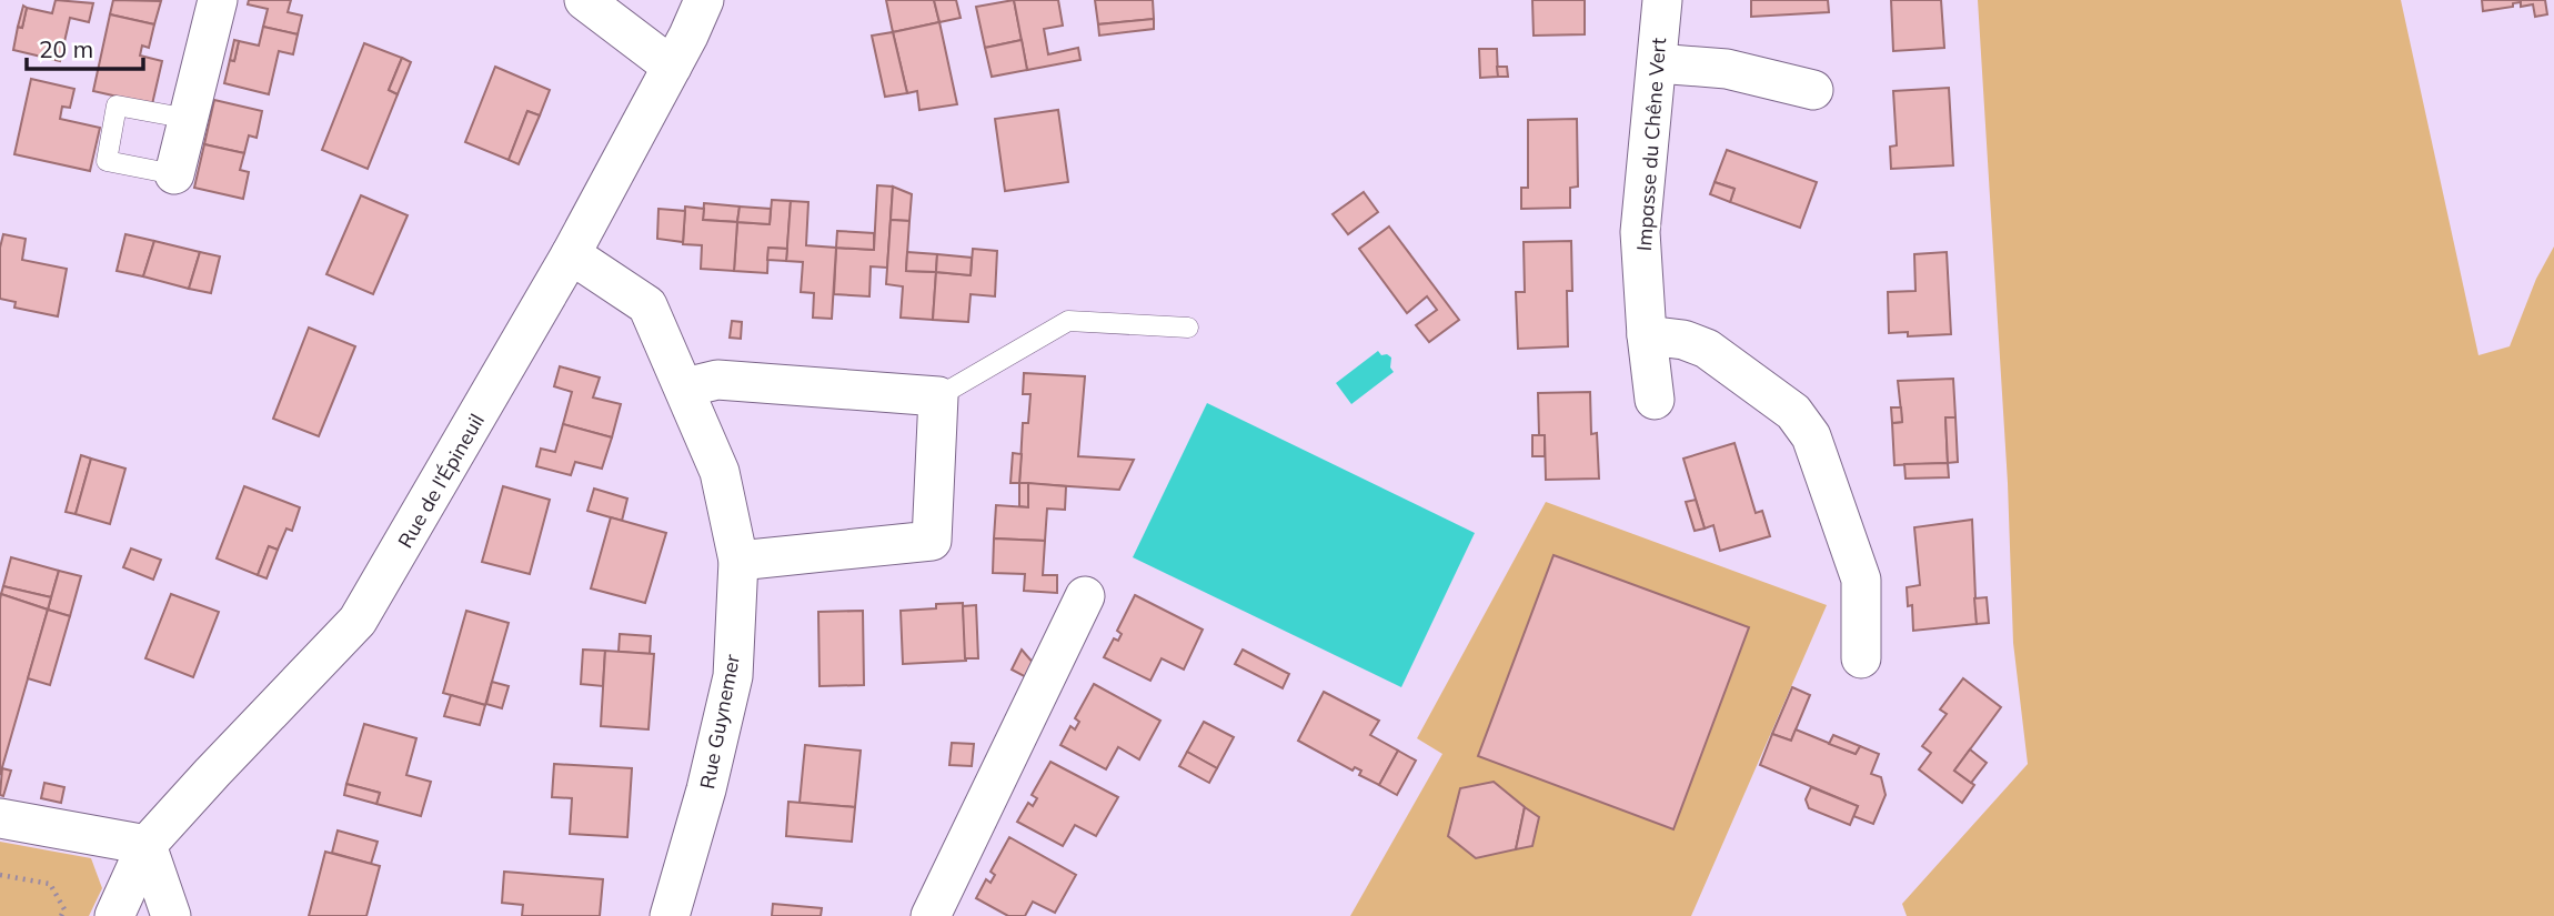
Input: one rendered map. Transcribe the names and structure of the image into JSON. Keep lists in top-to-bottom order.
{
  "streets": {
    "street": ["Impasse du Chêne Vert", "Rue de l'Épineuil", "Rue Guynemer"]
  },
  "crossings": [
    ["Rue de l'Épineuil", "Rue Guynemer"]
  ],
  "scale_bar": "20 m"
}
